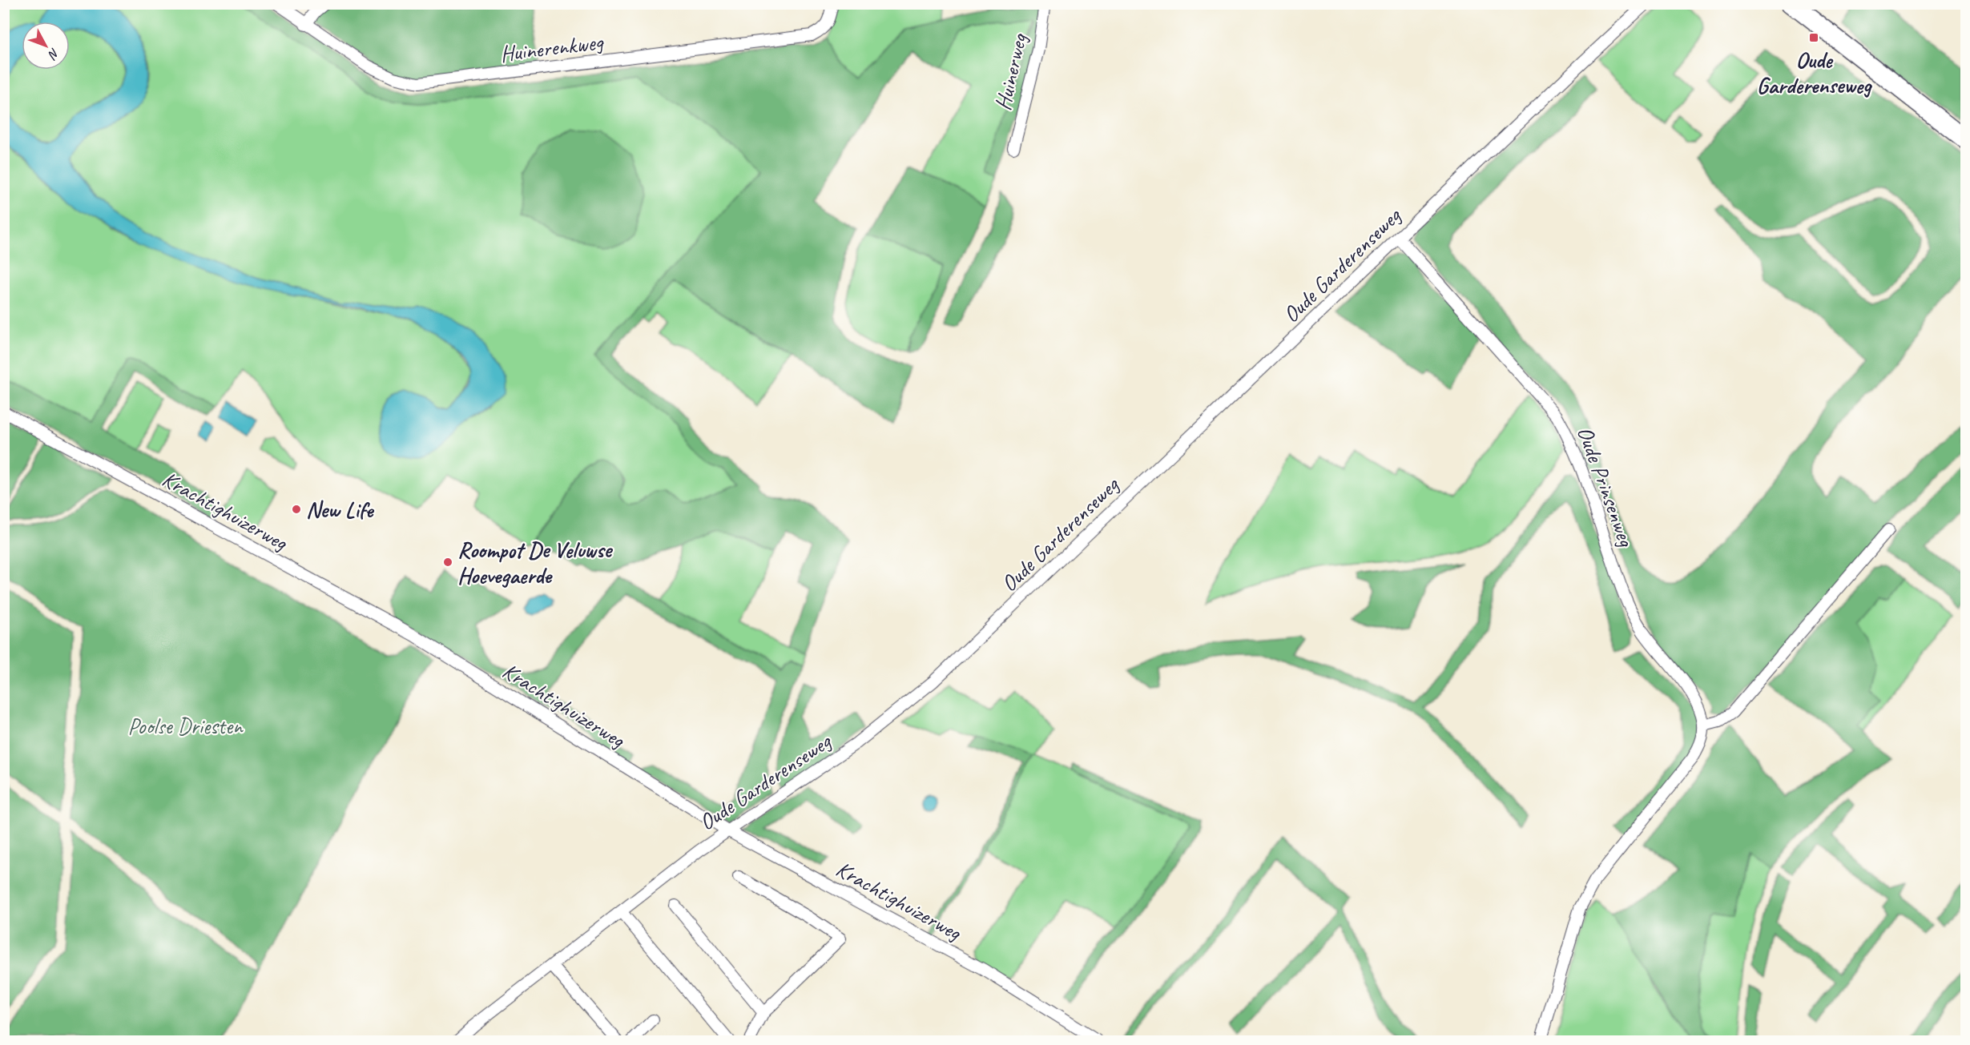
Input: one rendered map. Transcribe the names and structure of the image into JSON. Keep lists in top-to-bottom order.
{
  "streets": {
    "street": [
      "Huinerenkweg",
      "Huinerweg",
      "Oude Garderenseweg",
      "Oude Prinsenweg",
      "Krachtighuizerweg"
    ]
  },
  "crossings": [
    ["Oude Garderenseweg", "Oude Prinsenweg"],
    ["Oude Garderenseweg", "Krachtighuizerweg"]
  ],
  "parks": ["Poolse Driesten"],
  "places": {
    "transit": ["Oude Garderenseweg"],
    "other": ["New Life", "Roompot De Veluwse Hoevegaerde"]
  },
  "north": "bottom right"
}
